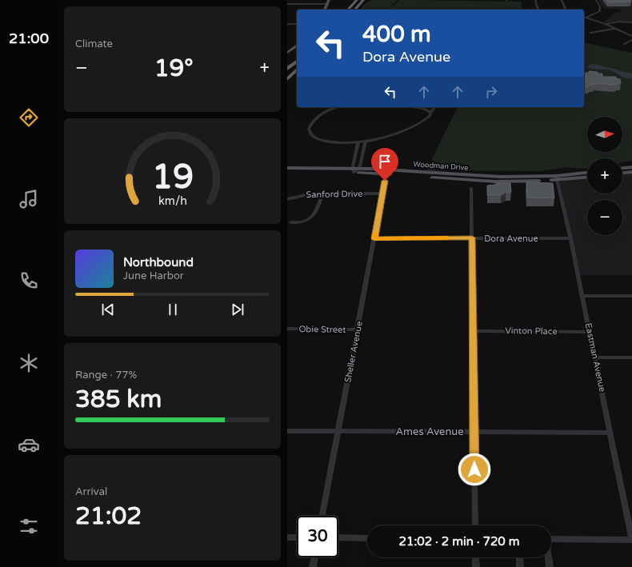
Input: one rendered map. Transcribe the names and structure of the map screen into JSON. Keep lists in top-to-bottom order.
{
  "streets": {
    "main road": ["Woodman Drive"],
    "street": [
      "Sanford Drive",
      "Dora Avenue",
      "Obie Street",
      "Vinton Place",
      "Sheller Avenue",
      "Eastman Avenue",
      "Ames Avenue"
    ]
  },
  "crossings": [
    ["Woodman Drive", "Eastman Avenue"],
    ["Sanford Drive", "Sheller Avenue"],
    ["Dora Avenue", "Sheller Avenue"],
    ["Dora Avenue", "Eastman Avenue"],
    ["Obie Street", "Sheller Avenue"],
    ["Vinton Place", "Eastman Avenue"],
    ["Sheller Avenue", "Ames Avenue"],
    ["Eastman Avenue", "Ames Avenue"]
  ],
  "north": "right",
  "page": {
    "tabs": "21:00",
    "tile": [
      "Climate",
      ["Range · 77%", "385 km"],
      ["Arrival", "21:02"]
    ],
    "turn": ["400 m", "Dora Avenue"],
    "heat": ["−", "19°", "+"],
    "map_buttons": ["+", "−"],
    "song": ["Northbound", "June Harbor"],
    "limit": "30",
    "trip": "21:02 · 2 min · 720 m",
    "gauge": ["19", "km/h"]
  }
}
